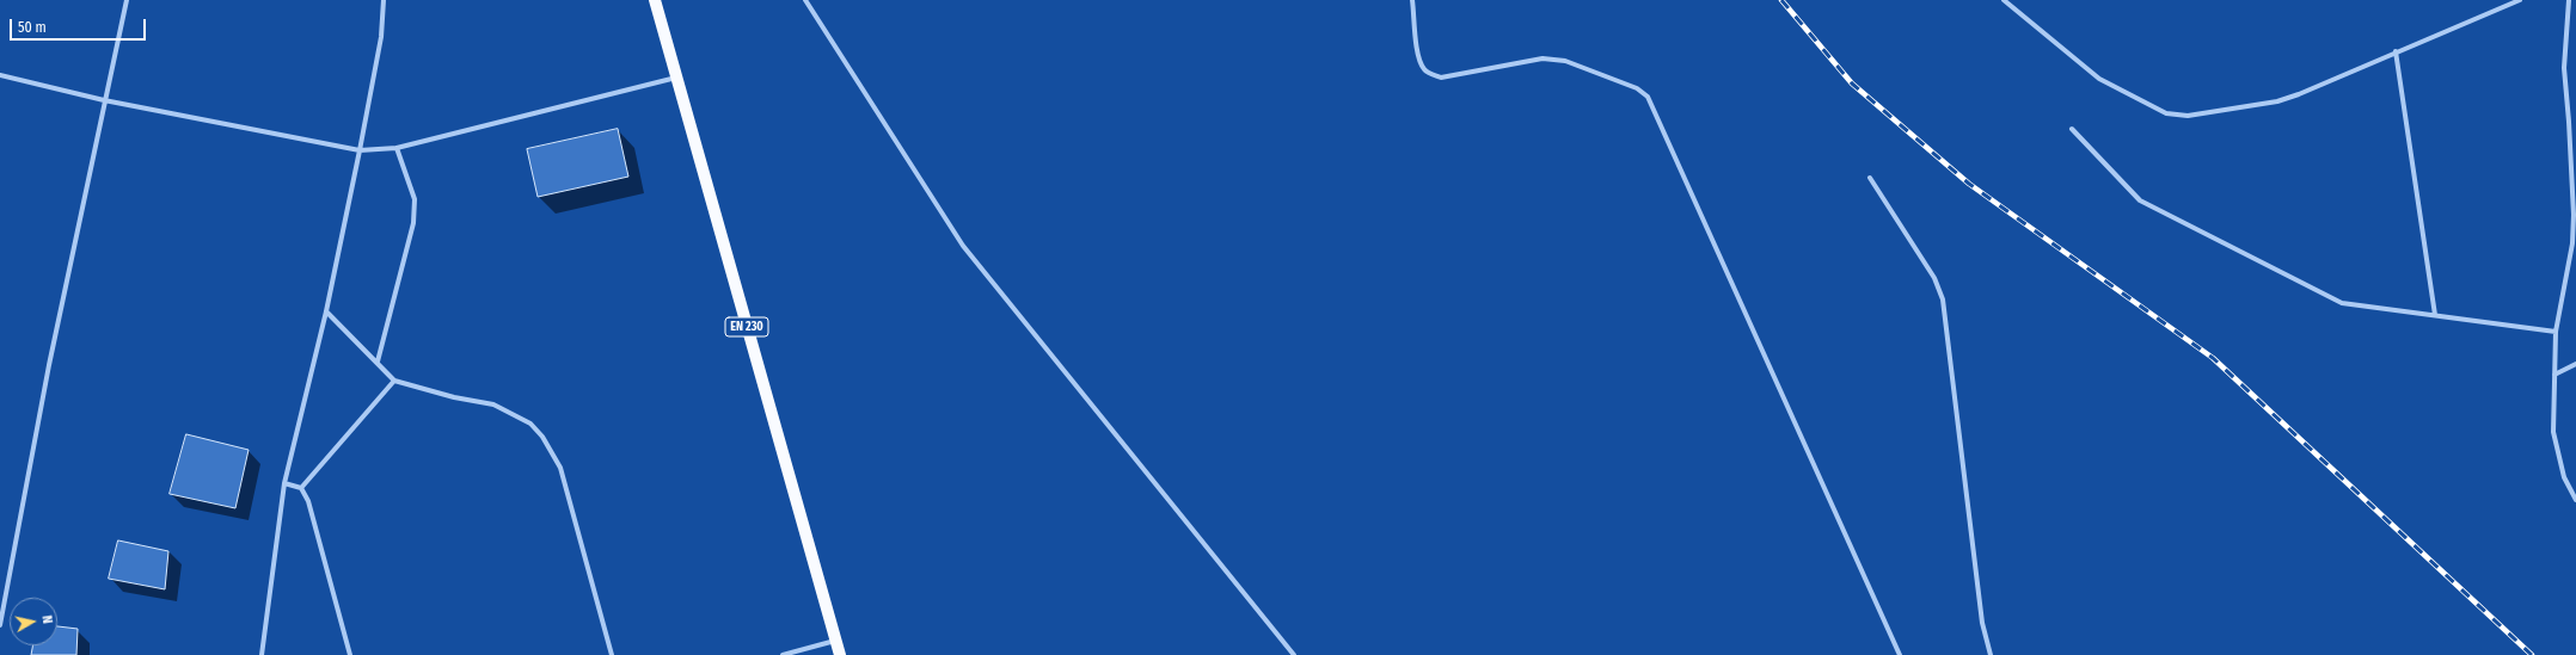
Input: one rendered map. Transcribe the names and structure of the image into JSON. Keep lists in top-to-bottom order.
{
  "streets": {
    "main road": ["EN 230"]
  },
  "scale_bar": "50 m",
  "north": "right"
}
